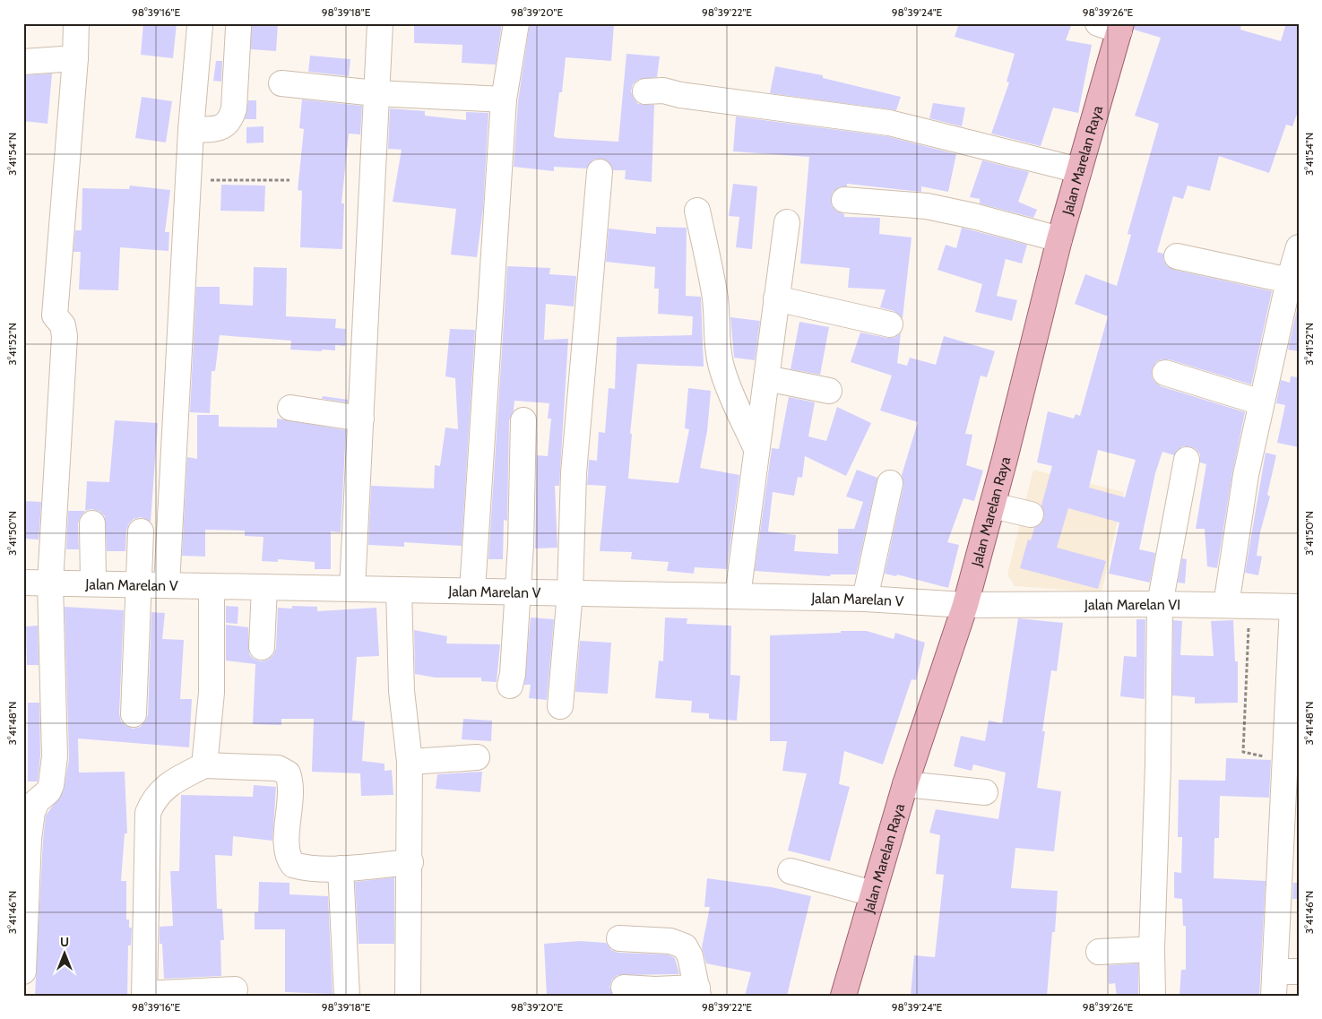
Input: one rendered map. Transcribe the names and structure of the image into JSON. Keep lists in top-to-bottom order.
{
  "streets": {
    "main road": ["Jalan Marelan Raya"],
    "street": ["Jalan Marelan V", "Jalan Marelan VI"]
  },
  "crossings": [
    ["Jalan Marelan Raya", "Jalan Marelan V"],
    ["Jalan Marelan Raya", "Jalan Marelan VI"],
    ["Jalan Marelan V", "Jalan Marelan VI"]
  ],
  "north": "top",
  "coordinates": [
    "98°39'16\"E",
    "98°39'18\"E",
    "98°39'20\"E",
    "98°39'22\"E",
    "98°39'24\"E",
    "98°39'26\"E",
    "3°41'54\"N",
    "3°41'52\"N",
    "3°41'50\"N",
    "3°41'48\"N",
    "3°41'46\"N"
  ]
}
